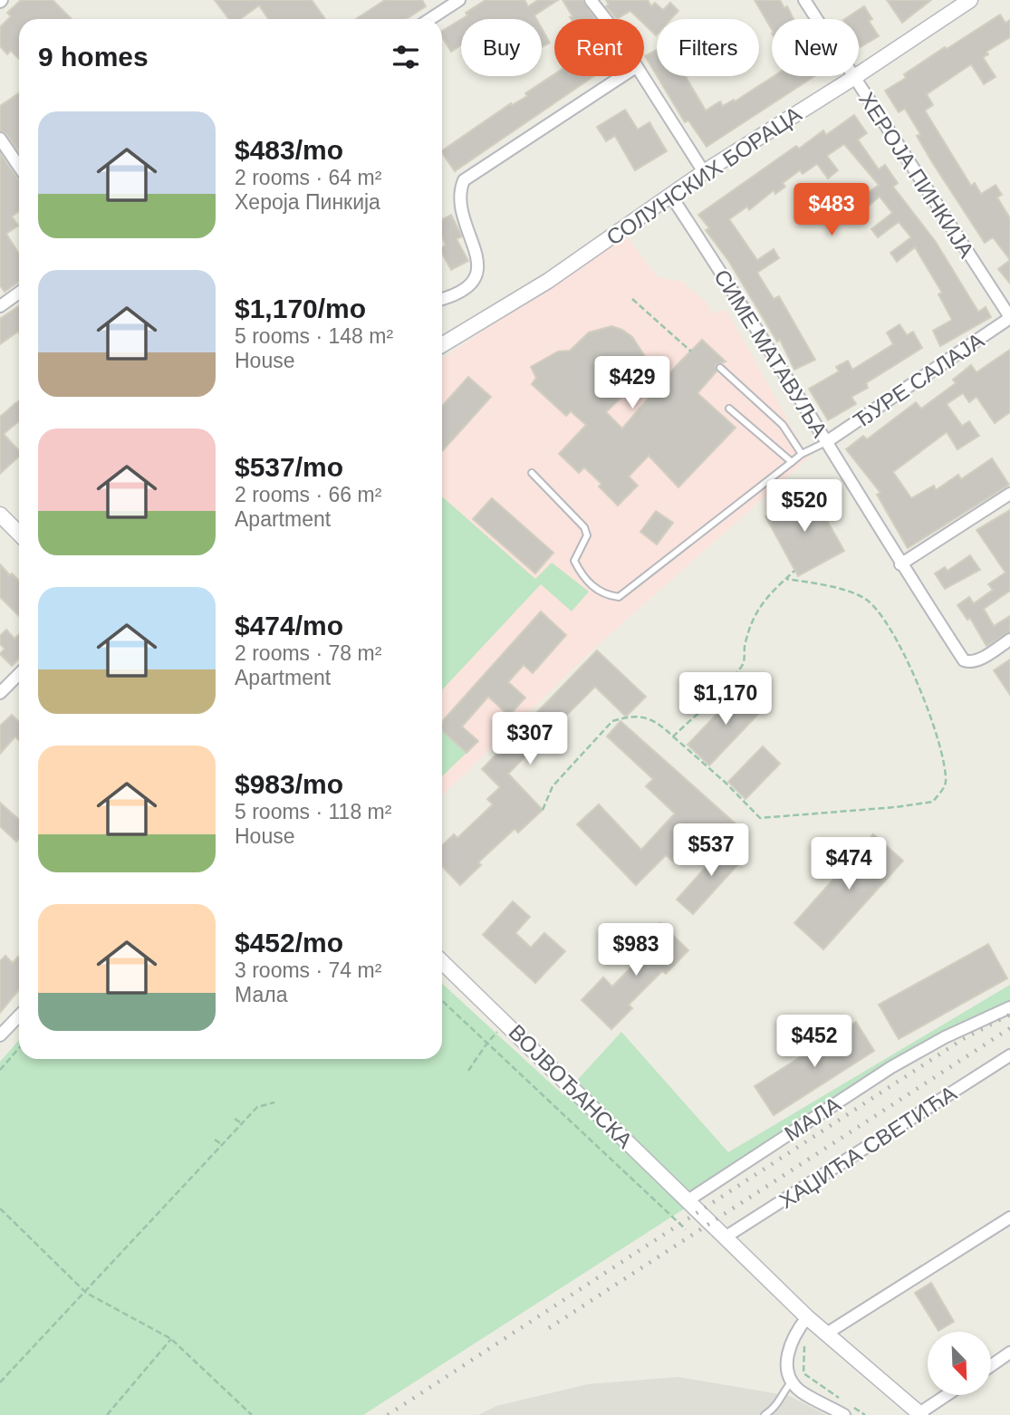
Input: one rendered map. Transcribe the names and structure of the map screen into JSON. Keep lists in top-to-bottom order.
{
  "streets": {
    "street": [
      "ХЕРОЈА ПИНКИЈА",
      "СОЛУНСКИХ БОРАЦА",
      "СИМЕ МАТАВУЉА",
      "ЂУРЕ САЛАЈА",
      "ВОЈВОЂАНСКА",
      "МАЛА",
      "ХАЏИЋА СВЕТИЋА"
    ]
  },
  "crossings": [
    ["ХЕРОЈА ПИНКИЈА", "СОЛУНСКИХ БОРАЦА"],
    ["ХЕРОЈА ПИНКИЈА", "ЂУРЕ САЛАЈА"],
    ["СОЛУНСКИХ БОРАЦА", "СИМЕ МАТАВУЉА"],
    ["СИМЕ МАТАВУЉА", "ЂУРЕ САЛАЈА"],
    ["ВОЈВОЂАНСКА", "МАЛА"],
    ["ВОЈВОЂАНСКА", "ХАЏИЋА СВЕТИЋА"]
  ],
  "north": "bottom right",
  "page": {
    "chip": [
      "Buy",
      "Rent",
      "Filters",
      "New"
    ],
    "heading": "9 homes",
    "list": [
      {
        "name": "$483/mo",
        "note": "2 rooms · 64 m² · Хероја Пинкија"
      },
      {
        "name": "$1,170/mo",
        "note": "5 rooms · 148 m² · House"
      },
      {
        "name": "$537/mo",
        "note": "2 rooms · 66 m² · Apartment"
      },
      {
        "name": "$474/mo",
        "note": "2 rooms · 78 m² · Apartment"
      },
      {
        "name": "$983/mo",
        "note": "5 rooms · 118 m² · House"
      },
      {
        "name": "$452/mo",
        "note": "3 rooms · 74 m² · Мала"
      }
    ],
    "price": [
      "$483",
      "$429",
      "$520",
      "$1,170",
      "$307",
      "$537",
      "$474",
      "$983",
      "$452"
    ]
  }
}
